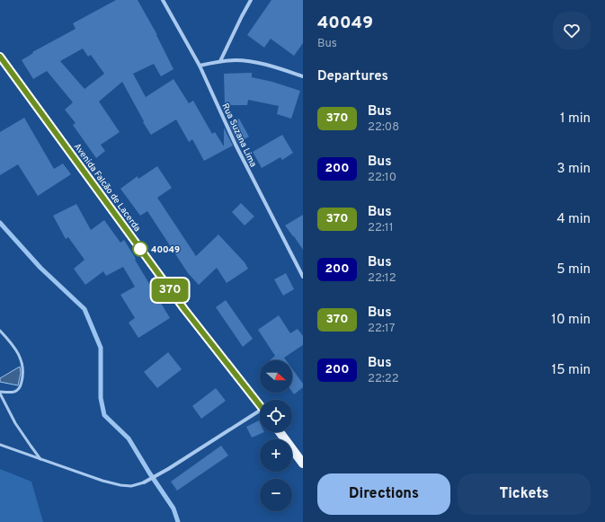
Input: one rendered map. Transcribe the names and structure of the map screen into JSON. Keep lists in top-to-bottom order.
{
  "streets": {
    "main road": ["Avenida Falcão de Lacerda"],
    "street": ["Rua Suzana Lima"]
  },
  "places": ["40049"],
  "lines": ["bus line 370"],
  "north": "right",
  "page": {
    "on_map": "370",
    "heading": [
      ["40049", "Bus"],
      "Departures"
    ],
    "list": [
      {
        "mark": "370",
        "name": "Bus",
        "note": "22:08",
        "value": "1 min"
      },
      {
        "mark": "200",
        "name": "Bus",
        "note": "22:10",
        "value": "3 min"
      },
      {
        "mark": "370",
        "name": "Bus",
        "note": "22:11",
        "value": "4 min"
      },
      {
        "mark": "200",
        "name": "Bus",
        "note": "22:12",
        "value": "5 min"
      },
      {
        "mark": "370",
        "name": "Bus",
        "note": "22:17",
        "value": "10 min"
      },
      {
        "mark": "200",
        "name": "Bus",
        "note": "22:22",
        "value": "15 min"
      }
    ],
    "map_buttons": ["+", "−"],
    "buttons": ["Directions", "Tickets"]
  }
}
